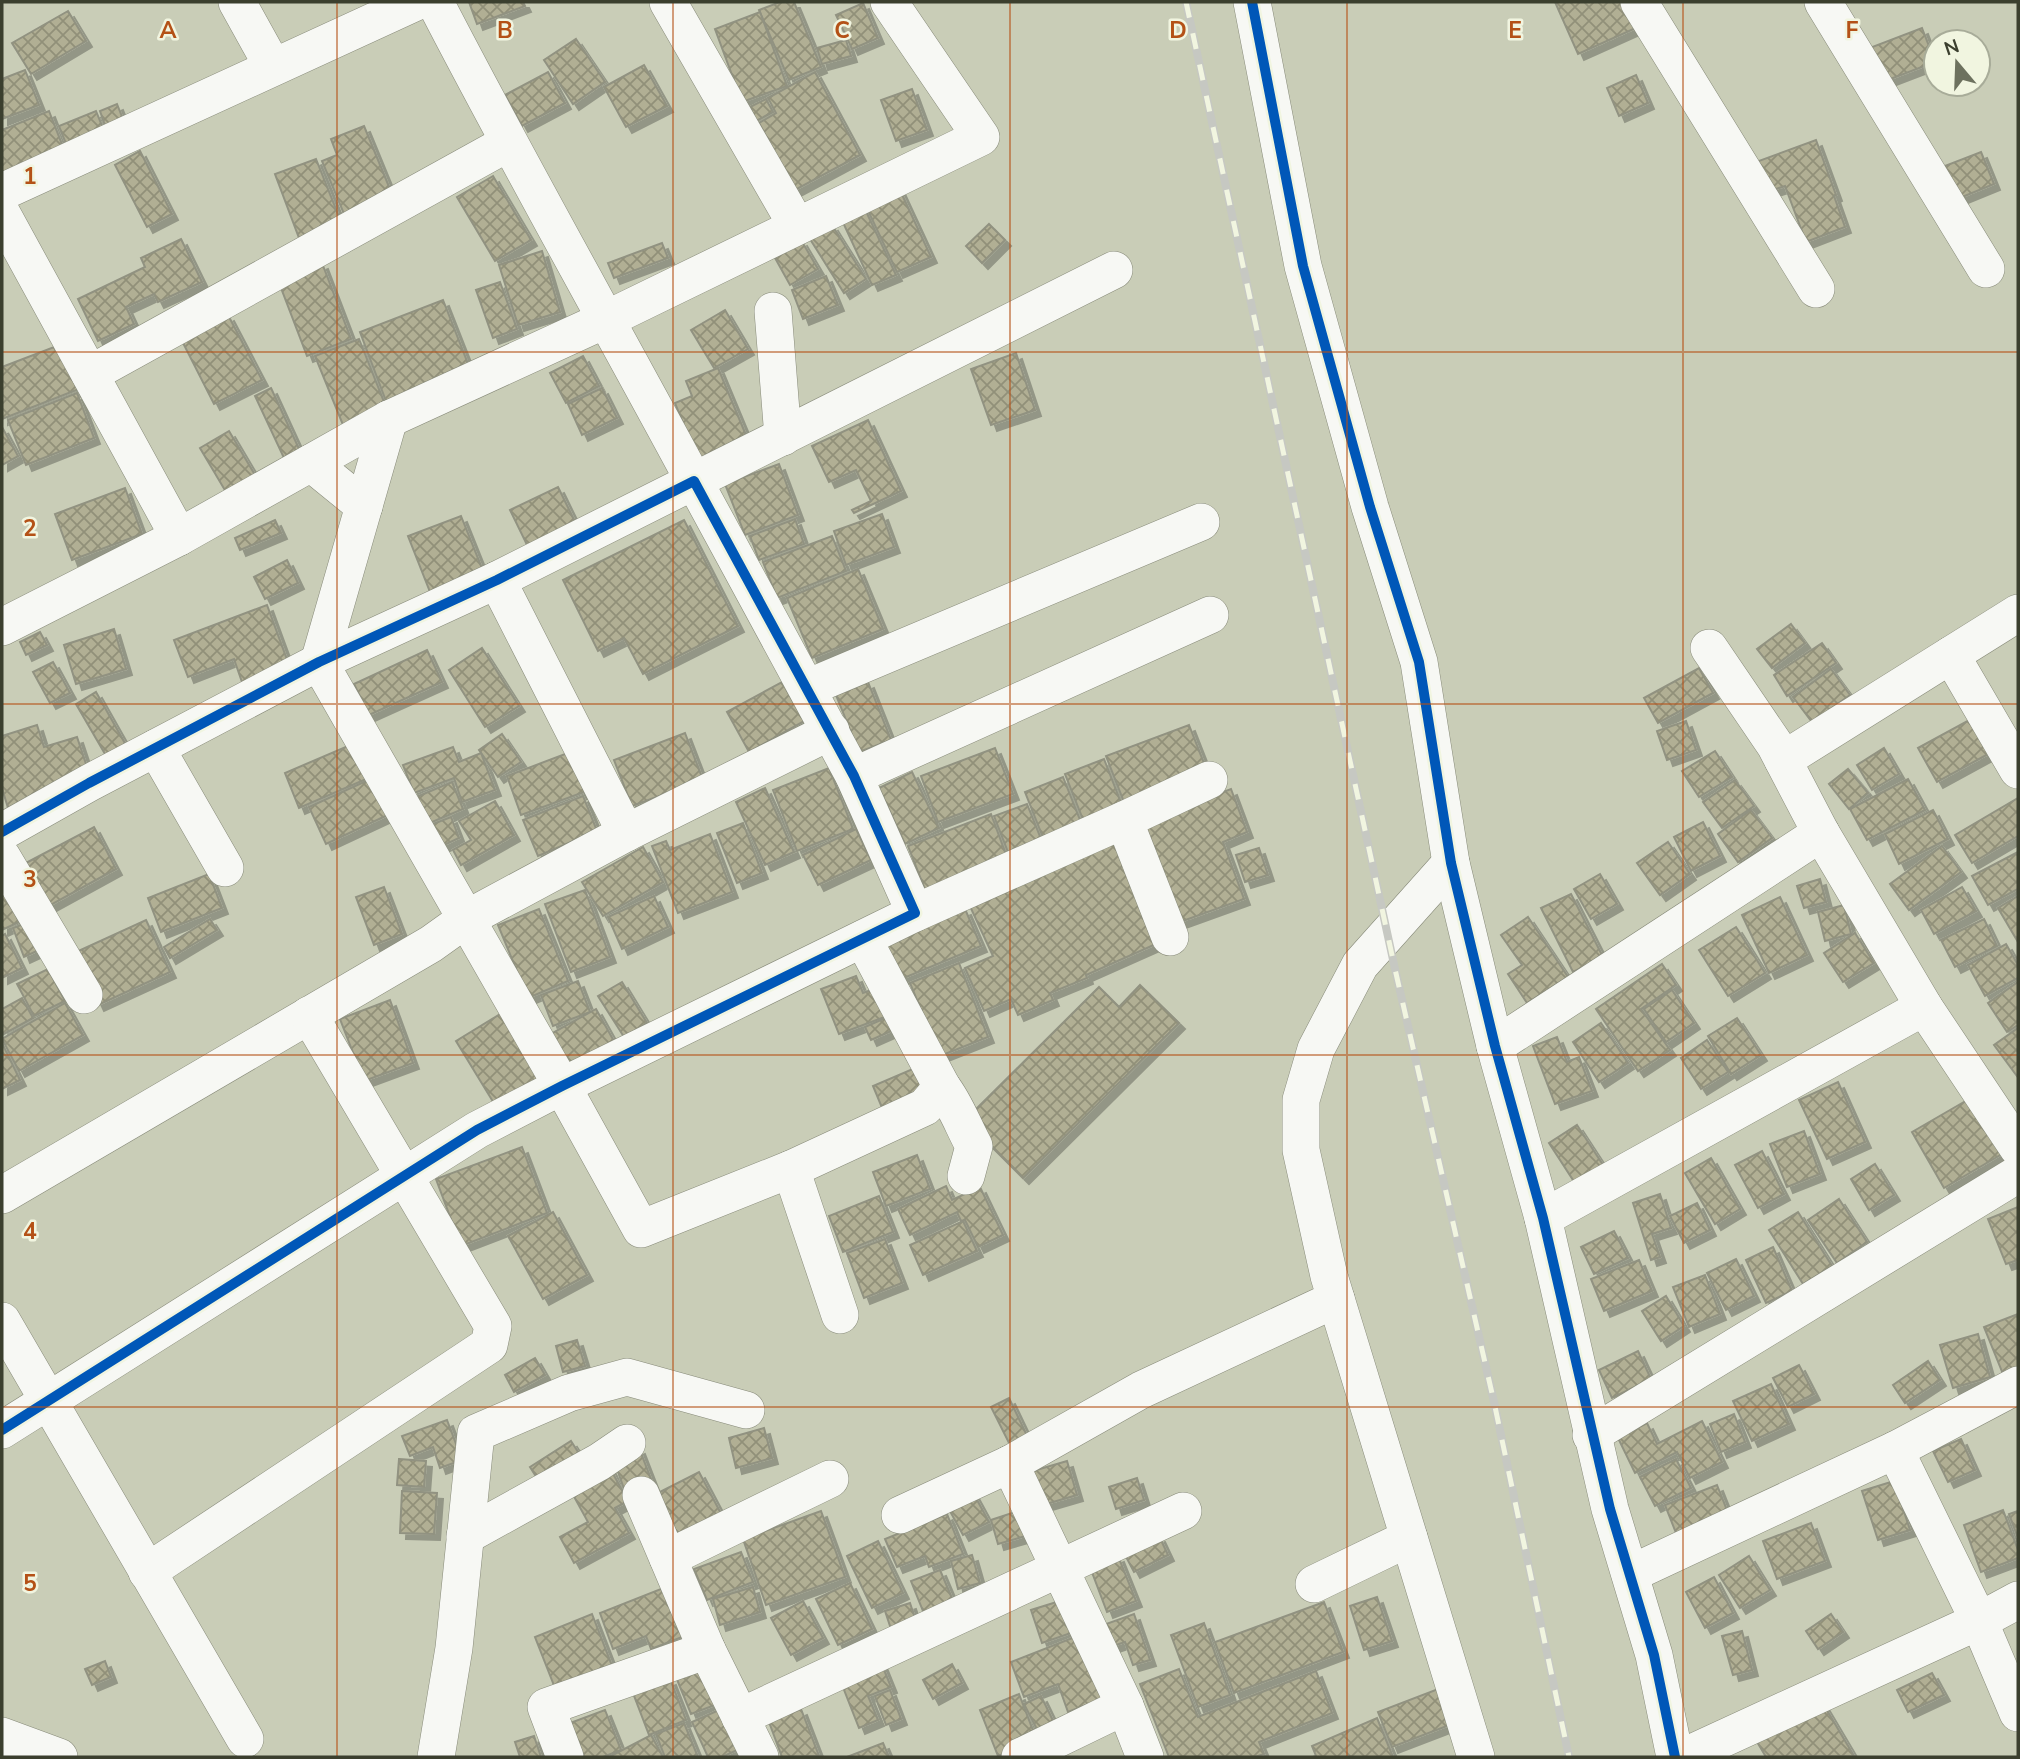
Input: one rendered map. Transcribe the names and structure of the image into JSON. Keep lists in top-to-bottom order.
{
  "north": "top",
  "grid": {
    "columns": [
      "A",
      "B",
      "C",
      "D",
      "E",
      "F"
    ],
    "rows": [
      "1",
      "2",
      "3",
      "4",
      "5"
    ]
  }
}
